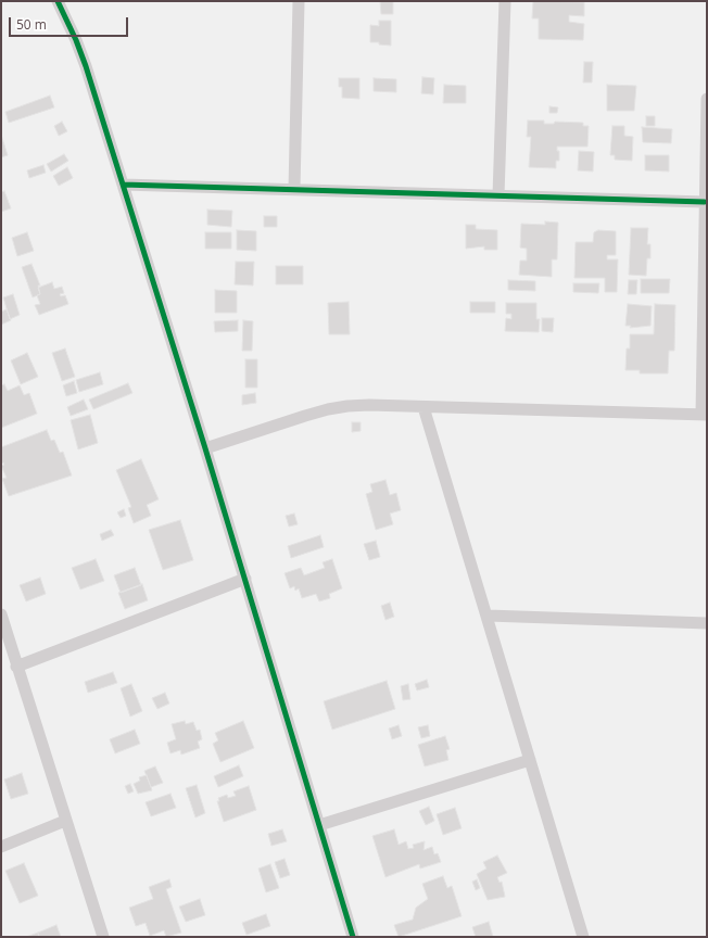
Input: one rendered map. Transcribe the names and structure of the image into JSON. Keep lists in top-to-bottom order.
{
  "scale_bar": "50 m"
}
